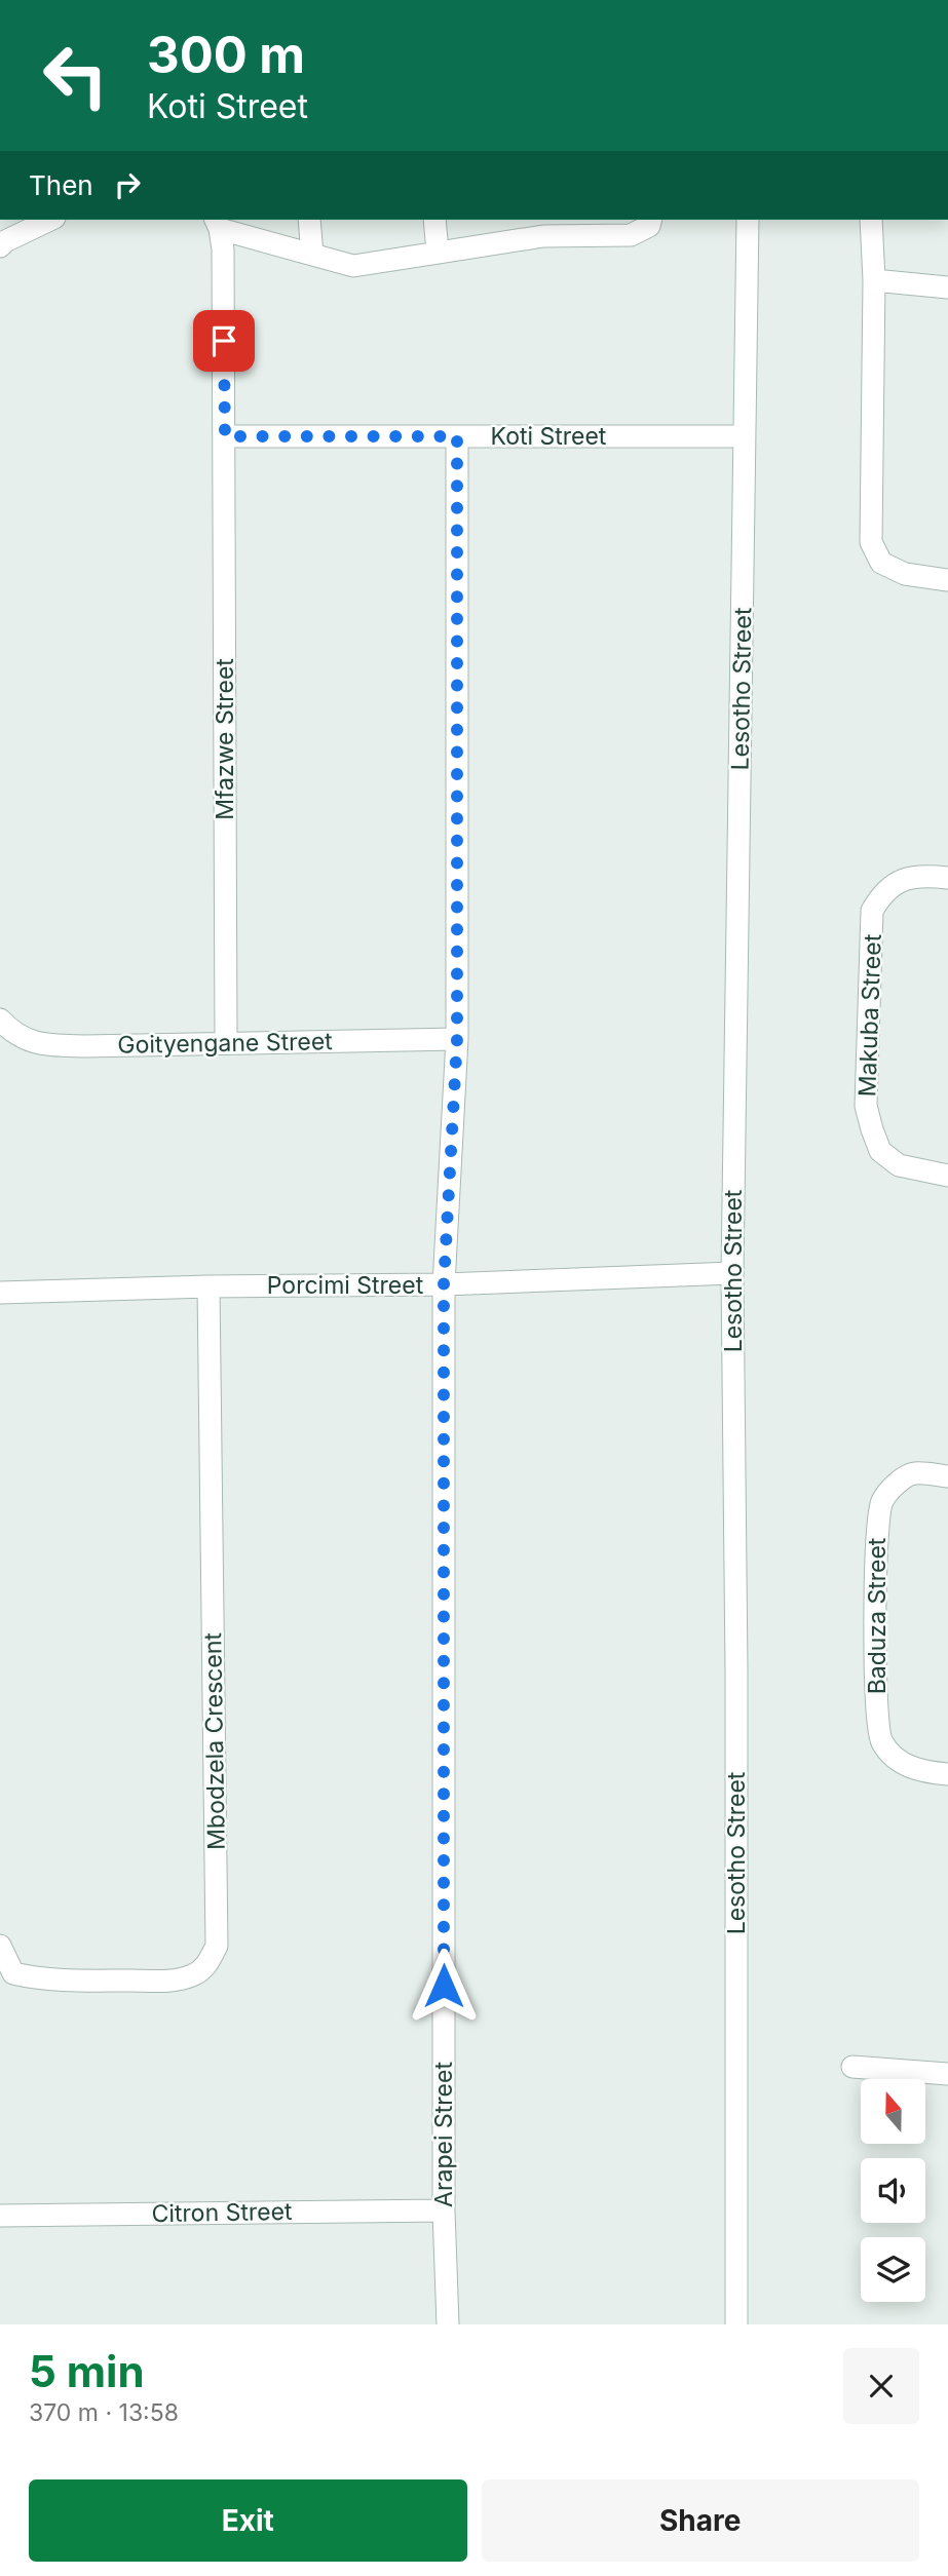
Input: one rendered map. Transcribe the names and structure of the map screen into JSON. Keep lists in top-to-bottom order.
{
  "streets": {
    "street": [
      "Koti Street",
      "Lesotho Street",
      "Mfazwe Street",
      "Makuba Street",
      "Goityengane Street",
      "Porcimi Street",
      "Baduza Street",
      "Mbodzela Crescent",
      "Arapei Street",
      "Citron Street"
    ]
  },
  "crossings": [
    ["Koti Street", "Lesotho Street"],
    ["Koti Street", "Mfazwe Street"],
    ["Koti Street", "Arapei Street"],
    ["Lesotho Street", "Porcimi Street"],
    ["Mfazwe Street", "Goityengane Street"],
    ["Goityengane Street", "Arapei Street"],
    ["Porcimi Street", "Mbodzela Crescent"],
    ["Porcimi Street", "Arapei Street"],
    ["Arapei Street", "Citron Street"]
  ],
  "north": "top",
  "page": {
    "turn": ["300 m", "Koti Street"],
    "then": "Then",
    "heading": ["5 min", "370 m · 13:58"],
    "buttons": ["Exit", "Share"]
  }
}
